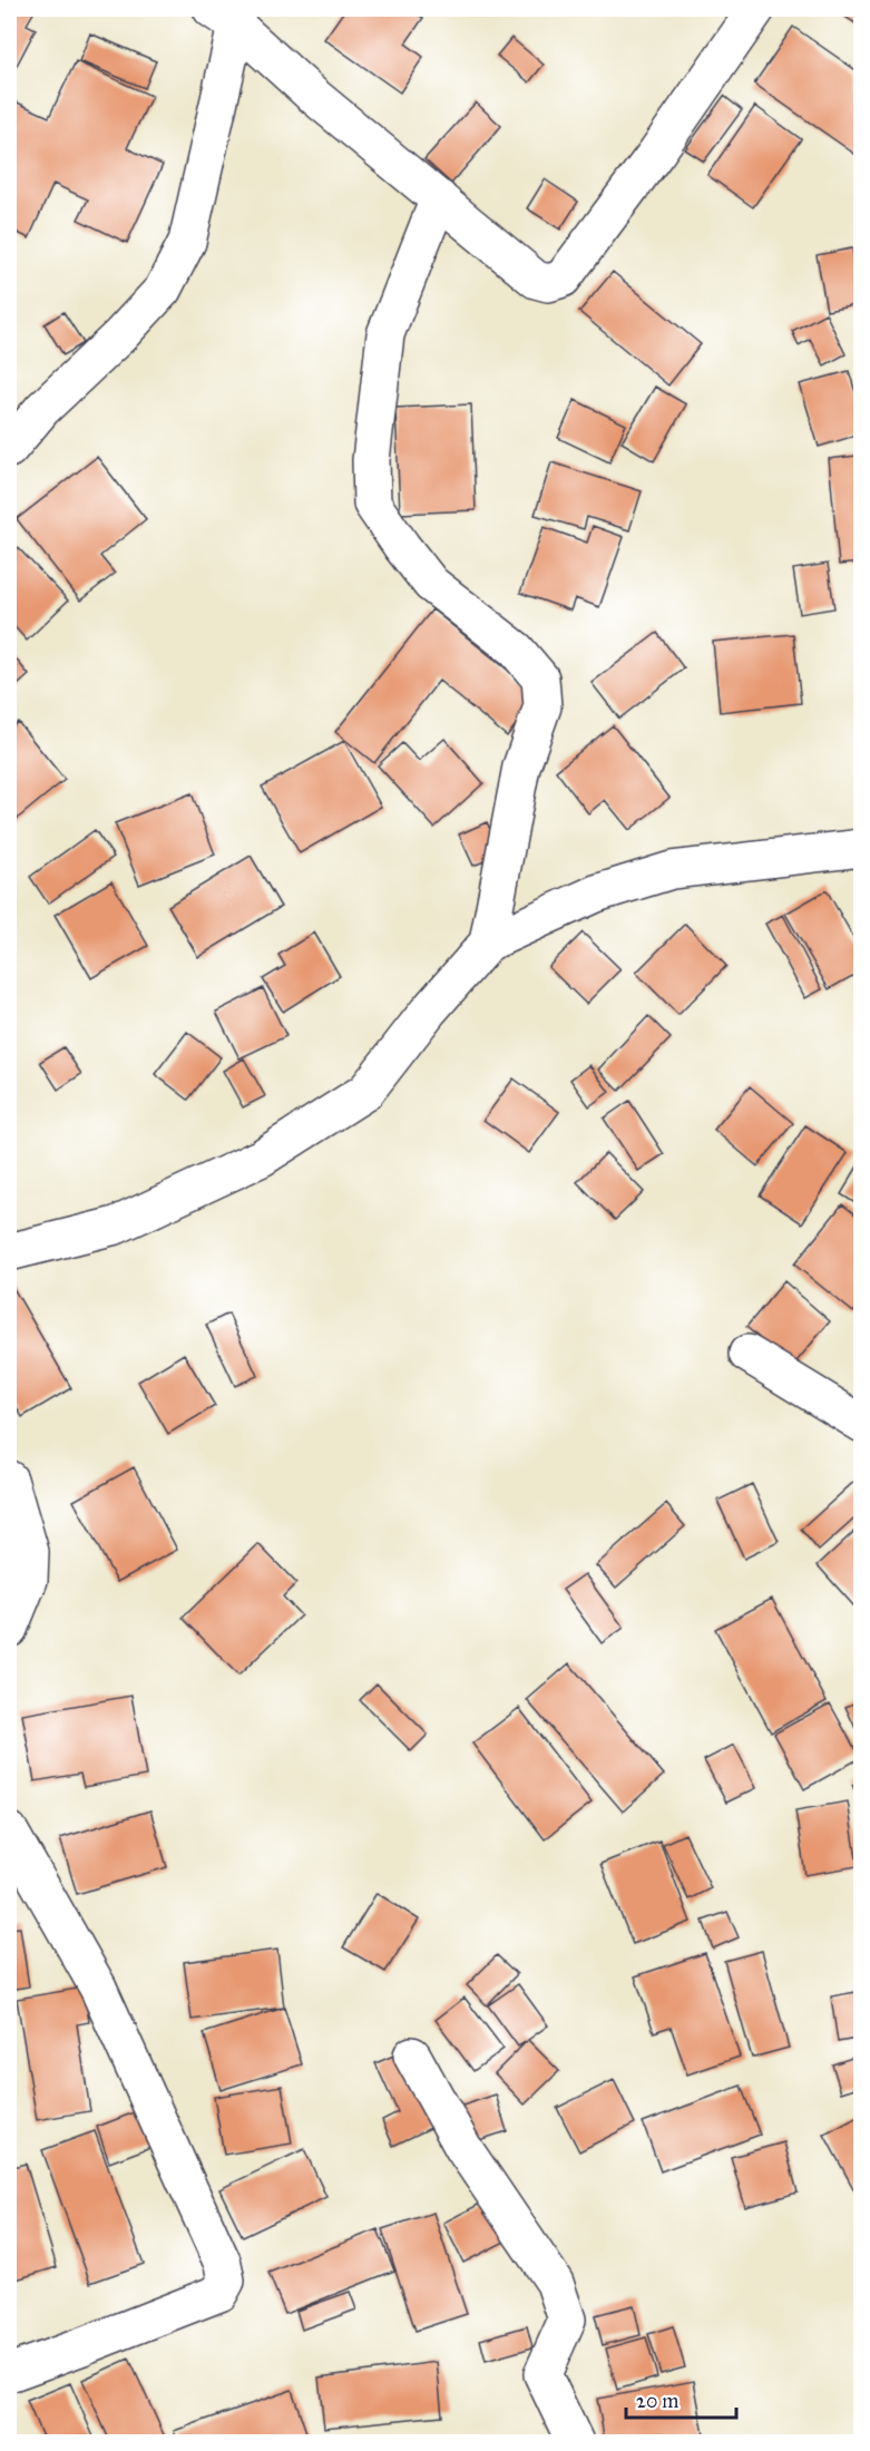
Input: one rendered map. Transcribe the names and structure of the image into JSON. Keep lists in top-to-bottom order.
{
  "scale_bar": "20 m"
}
